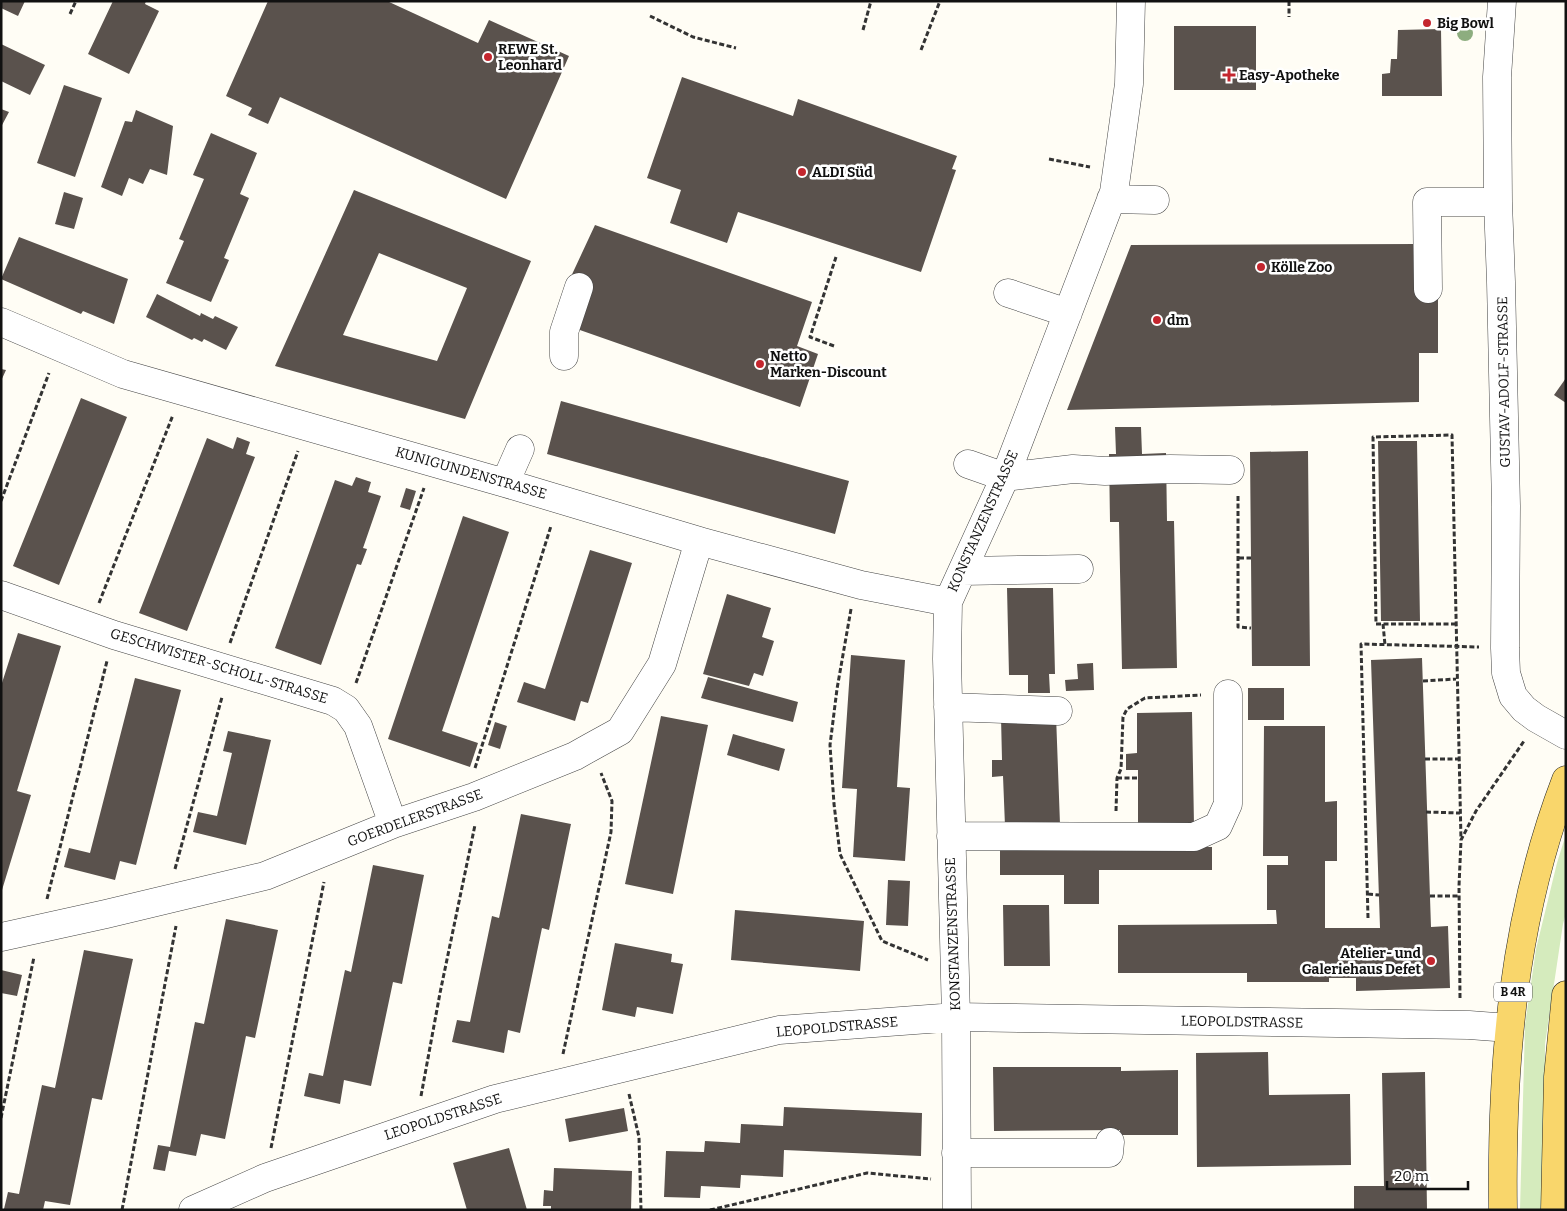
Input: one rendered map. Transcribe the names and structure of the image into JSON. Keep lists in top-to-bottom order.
{
  "streets": {
    "main road": ["B 4R"],
    "street": [
      "GUSTAV-ADOLF-STRASSE",
      "KUNIGUNDENSTRASSE",
      "KONSTANZENSTRASSE",
      "GESCHWISTER-SCHOLL-STRASSE",
      "GOERDELERSTRASSE",
      "LEOPOLDSTRASSE"
    ]
  },
  "crossings": [
    ["KUNIGUNDENSTRASSE", "KONSTANZENSTRASSE"],
    ["KUNIGUNDENSTRASSE", "GOERDELERSTRASSE"],
    ["KONSTANZENSTRASSE", "LEOPOLDSTRASSE"],
    ["B 4R", "LEOPOLDSTRASSE"]
  ],
  "places": {
    "other": [
      "Big Bowl",
      "REWE St. Leonhard",
      "ALDI Süd",
      "Kölle Zoo",
      "dm",
      "Netto Marken-Discount",
      "Atelier- und Galeriehaus Defet"
    ],
    "health": ["Easy-Apotheke"]
  },
  "scale_bar": "20 m"
}
